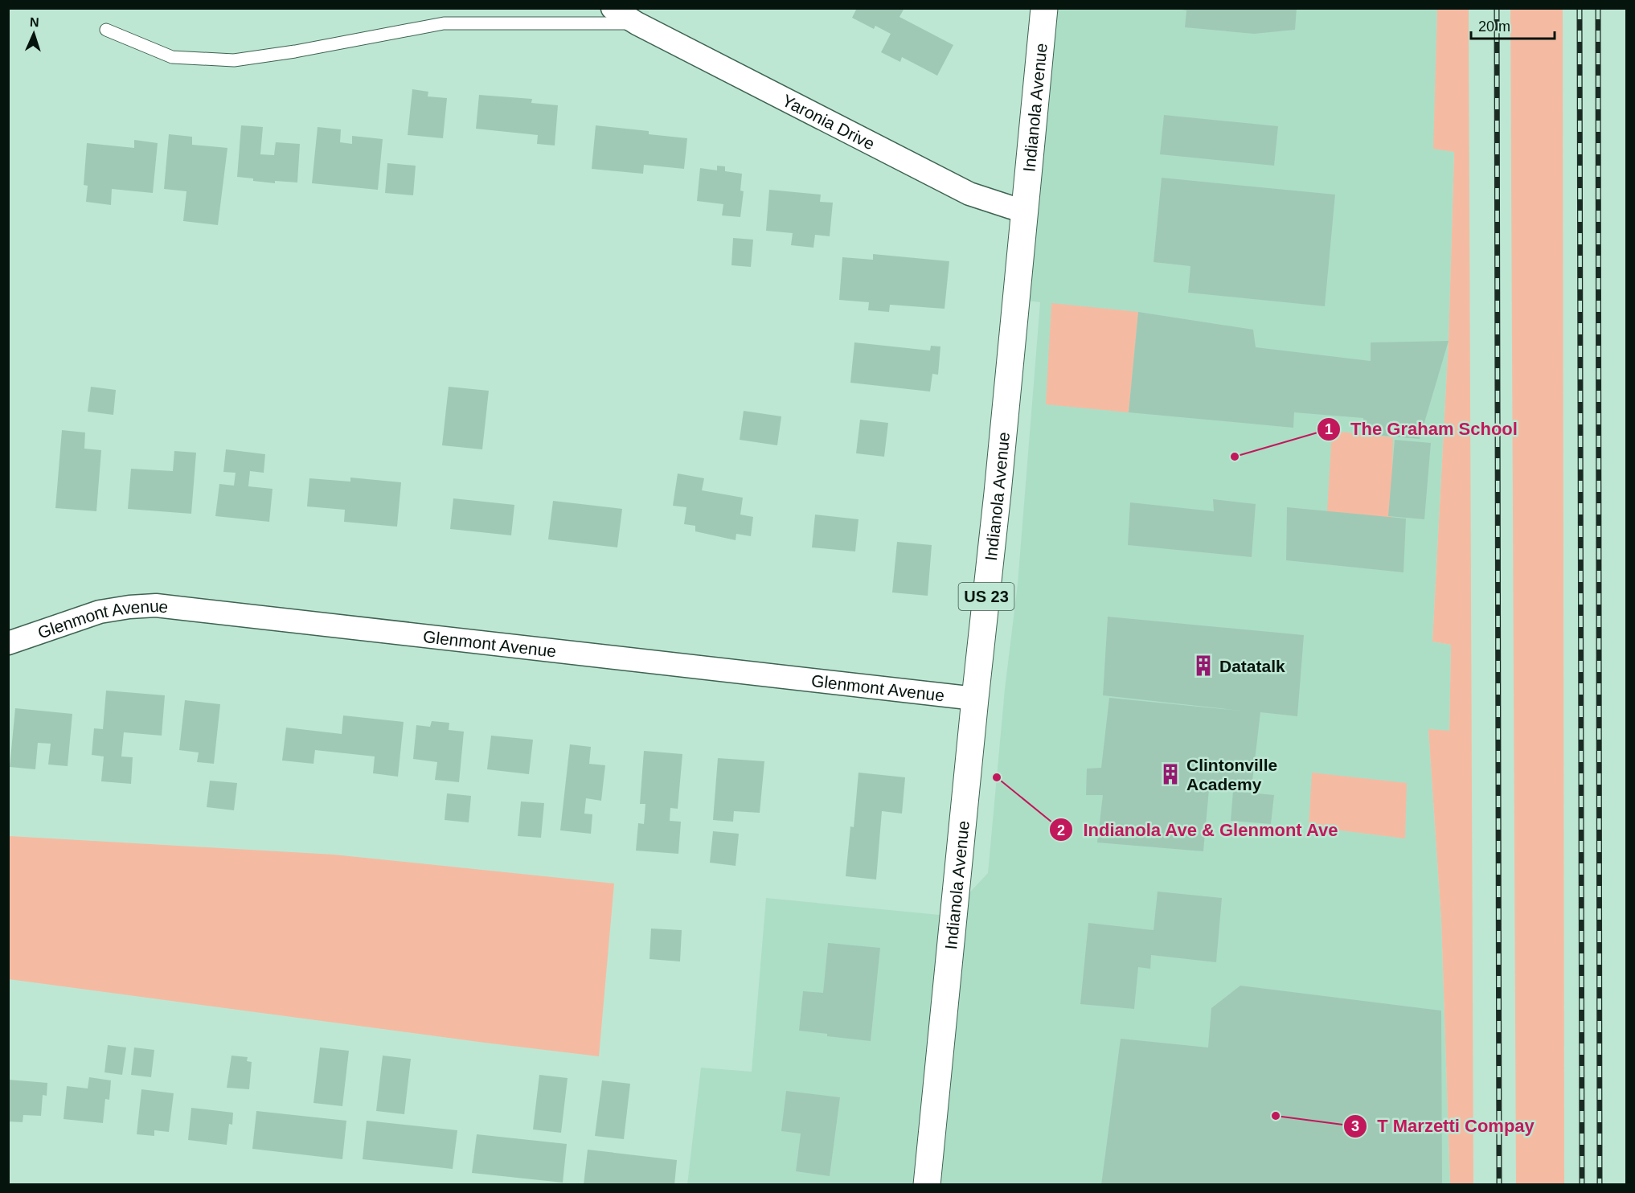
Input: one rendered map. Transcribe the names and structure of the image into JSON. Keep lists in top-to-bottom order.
{
  "streets": {
    "main road": ["Indianola Avenue", "US 23"],
    "street": ["Yaronia Drive", "Glenmont Avenue"]
  },
  "crossings": [
    ["Indianola Avenue", "Yaronia Drive"],
    ["Indianola Avenue", "Glenmont Avenue"]
  ],
  "places": {
    "other": ["The Graham School", "Indianola Ave & Glenmont Ave", "T Marzetti Compay"],
    "building": ["Datatalk", "Clintonville Academy"]
  },
  "scale_bar": "20 m",
  "north": "top"
}
